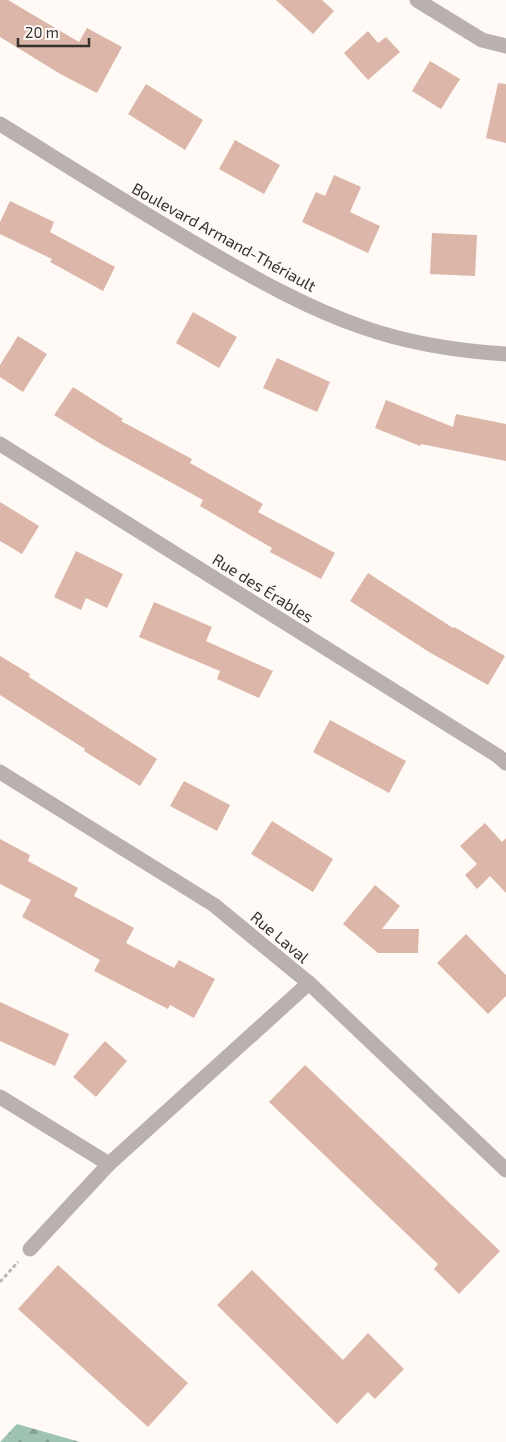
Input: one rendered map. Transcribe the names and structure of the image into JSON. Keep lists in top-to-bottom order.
{
  "streets": {
    "street": ["Boulevard Armand-Thériault", "Rue des Érables", "Rue Laval"]
  },
  "scale_bar": "20 m"
}
